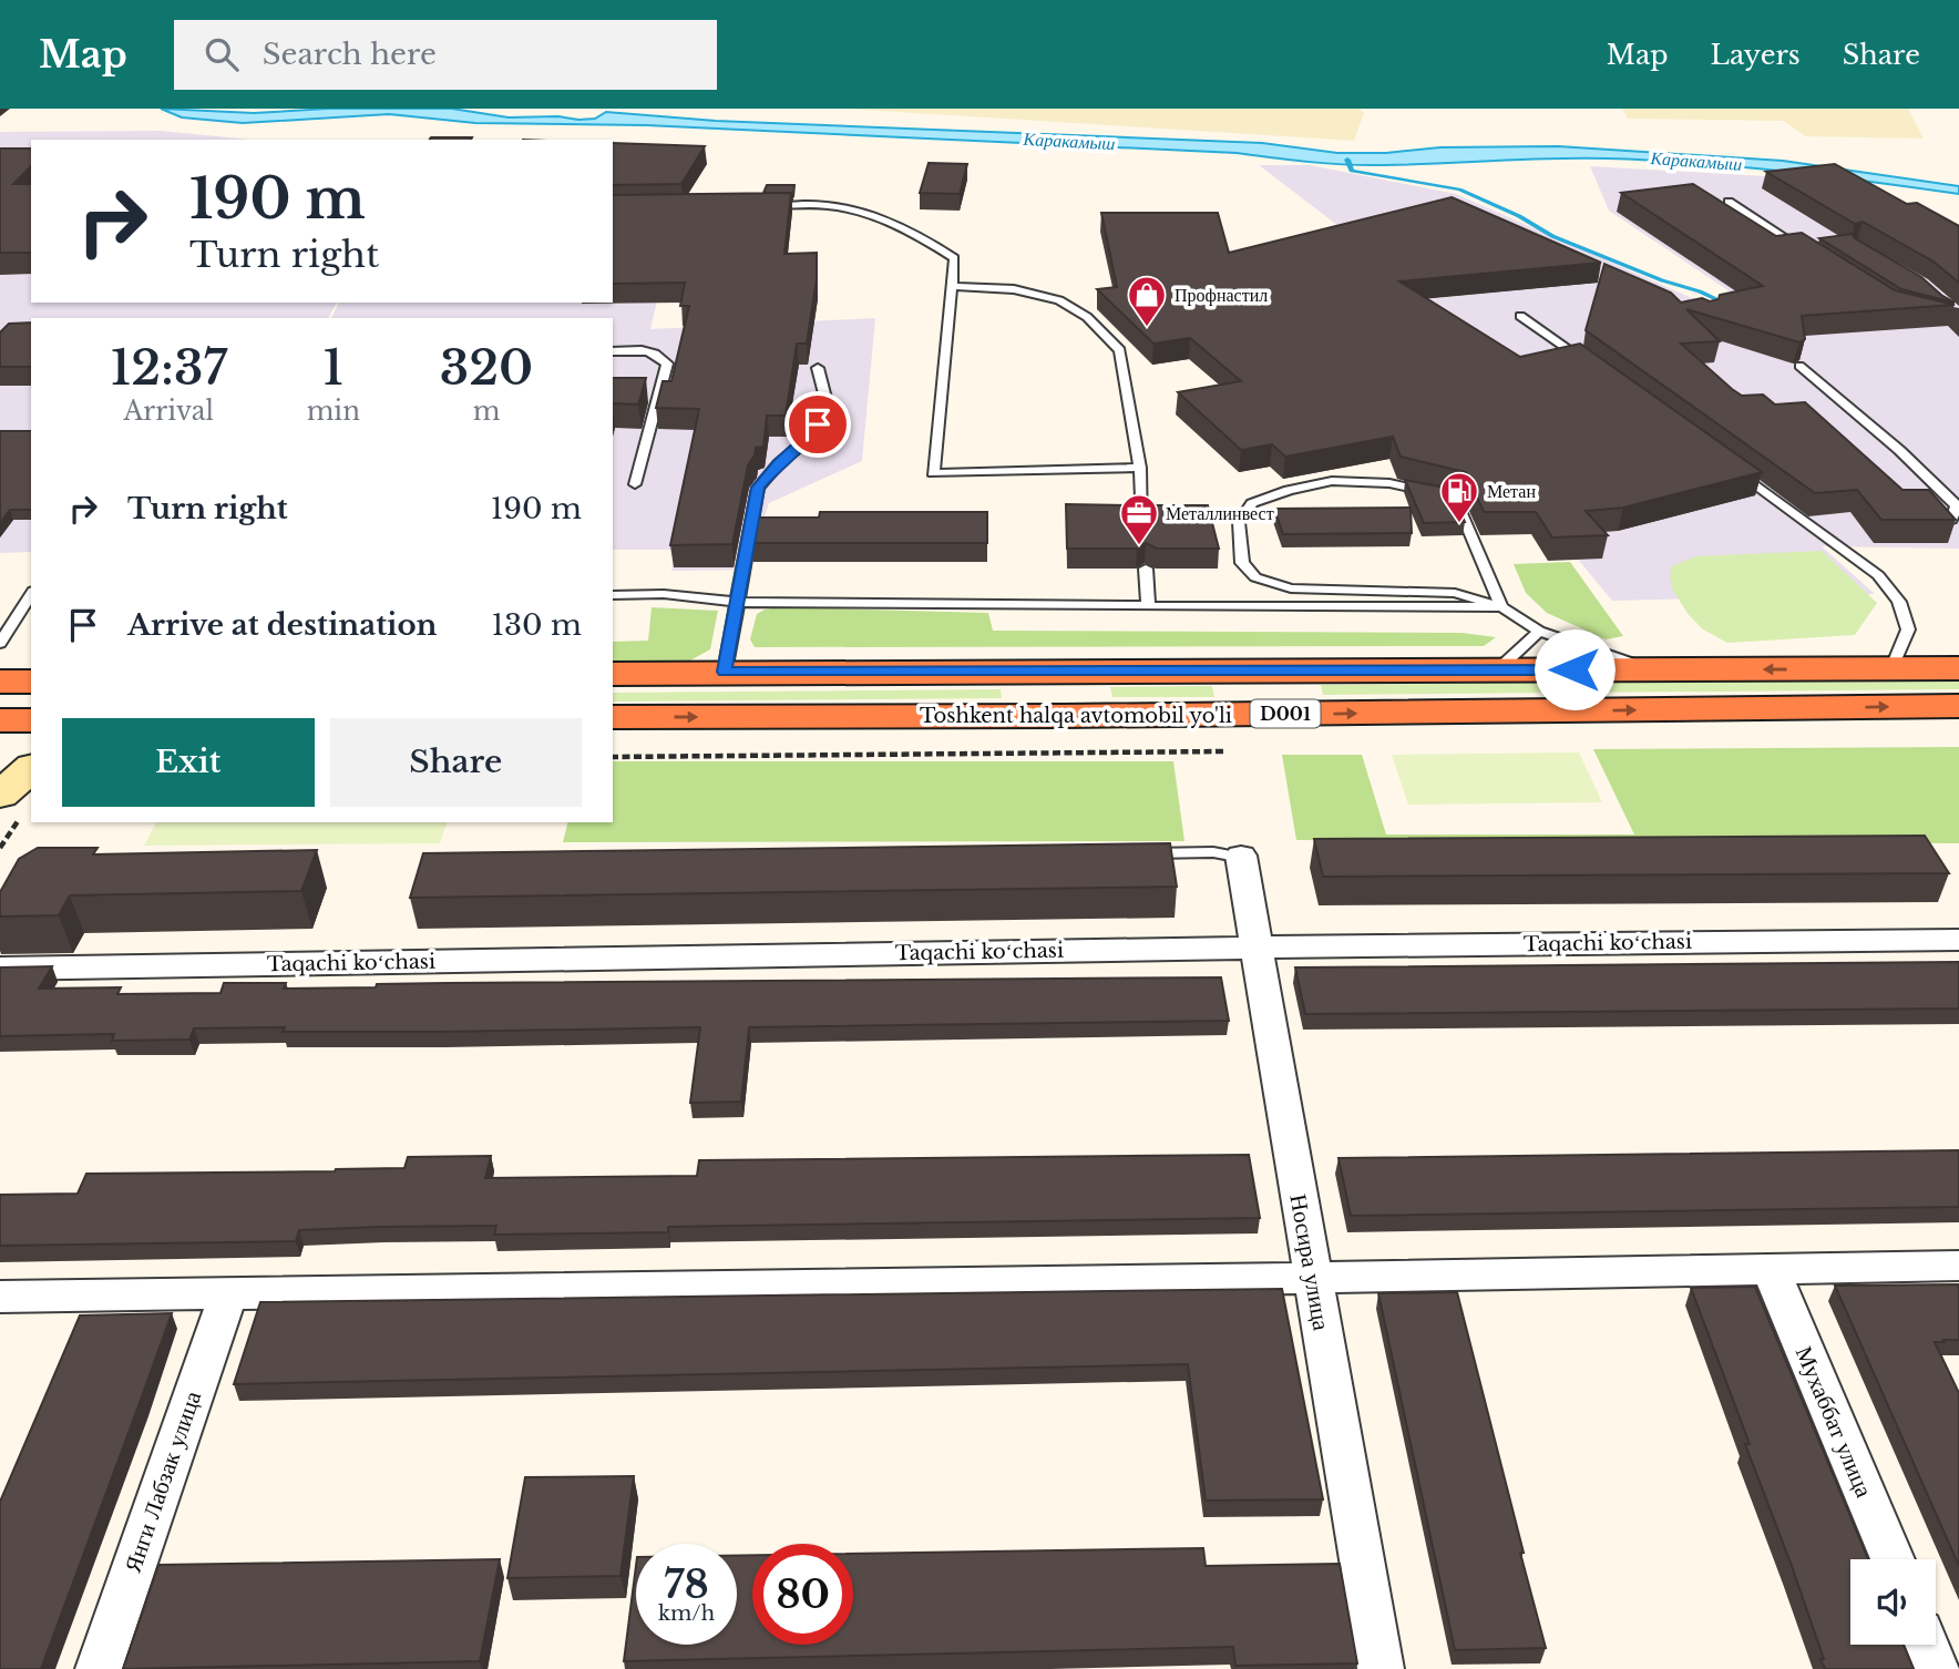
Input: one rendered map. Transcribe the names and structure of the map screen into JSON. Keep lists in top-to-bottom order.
{
  "streets": {
    "highway": ["D001", "Toshkent halqa avtomobil yo'li"],
    "street": [
      "Taqachi koʻchasi",
      "Носира улица",
      "Мухаббат улица",
      "Янги Лабзак улица"
    ]
  },
  "crossings": [
    ["Taqachi koʻchasi", "Носира улица"]
  ],
  "water": ["Каракамыш"],
  "places": {
    "shop": ["Профнастил"],
    "fuel station": ["Метан"],
    "office": ["Металлинвест"]
  },
  "page": {
    "header": "Map",
    "search": "Search here",
    "nav": ["Map", "Layers", "Share"],
    "turn": ["190 m", "Turn right"],
    "eta": [
      "12:37",
      "Arrival",
      "1",
      "min",
      "320",
      "m"
    ],
    "list": [
      {
        "name": "Turn right",
        "value": "190 m"
      },
      {
        "name": "Arrive at destination",
        "value": "130 m"
      }
    ],
    "buttons": ["Exit", "Share"],
    "speed": "78 km/h",
    "limit": "80"
  }
}
